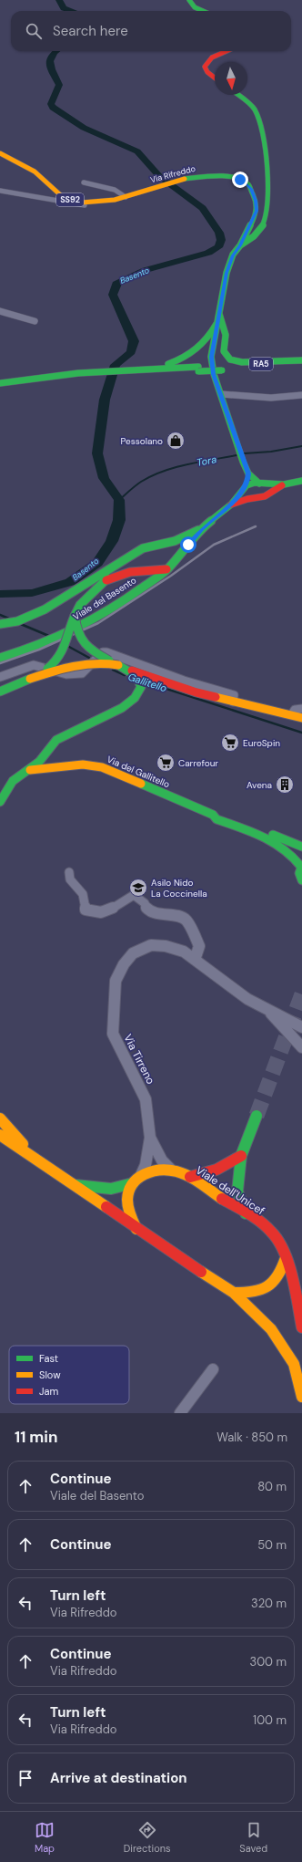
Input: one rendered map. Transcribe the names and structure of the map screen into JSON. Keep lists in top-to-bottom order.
{
  "streets": {
    "main road": [
      "Via Rifreddo",
      "SS92",
      "RA5",
      "Viale del Basento",
      "Via del Gallitello",
      "Viale dell'Unicef"
    ],
    "street": ["Via Tirreno"]
  },
  "crossings": [
    ["Via Rifreddo", "SS92"]
  ],
  "water": ["Basento", "Tora", "Gallitello"],
  "places": {
    "shop": ["Pessolano"],
    "supermarket": ["EuroSpin", "Carrefour"],
    "building": ["Avena"],
    "school or university": ["Asilo Nido La Coccinella"]
  },
  "legend": ["Fast", "Slow", "Jam"],
  "north": "bottom",
  "page": {
    "search": "Search here",
    "heading": ["11 min", "Walk · 850 m"],
    "list": [
      ["Continue", "Viale del Basento", "80 m"],
      ["Continue", "50 m"],
      ["Turn left", "Via Rifreddo", "320 m"],
      ["Continue", "Via Rifreddo", "300 m"],
      ["Turn left", "Via Rifreddo", "100 m"],
      "Arrive at destination"
    ],
    "nav": ["Map", "Directions", "Saved"]
  }
}
